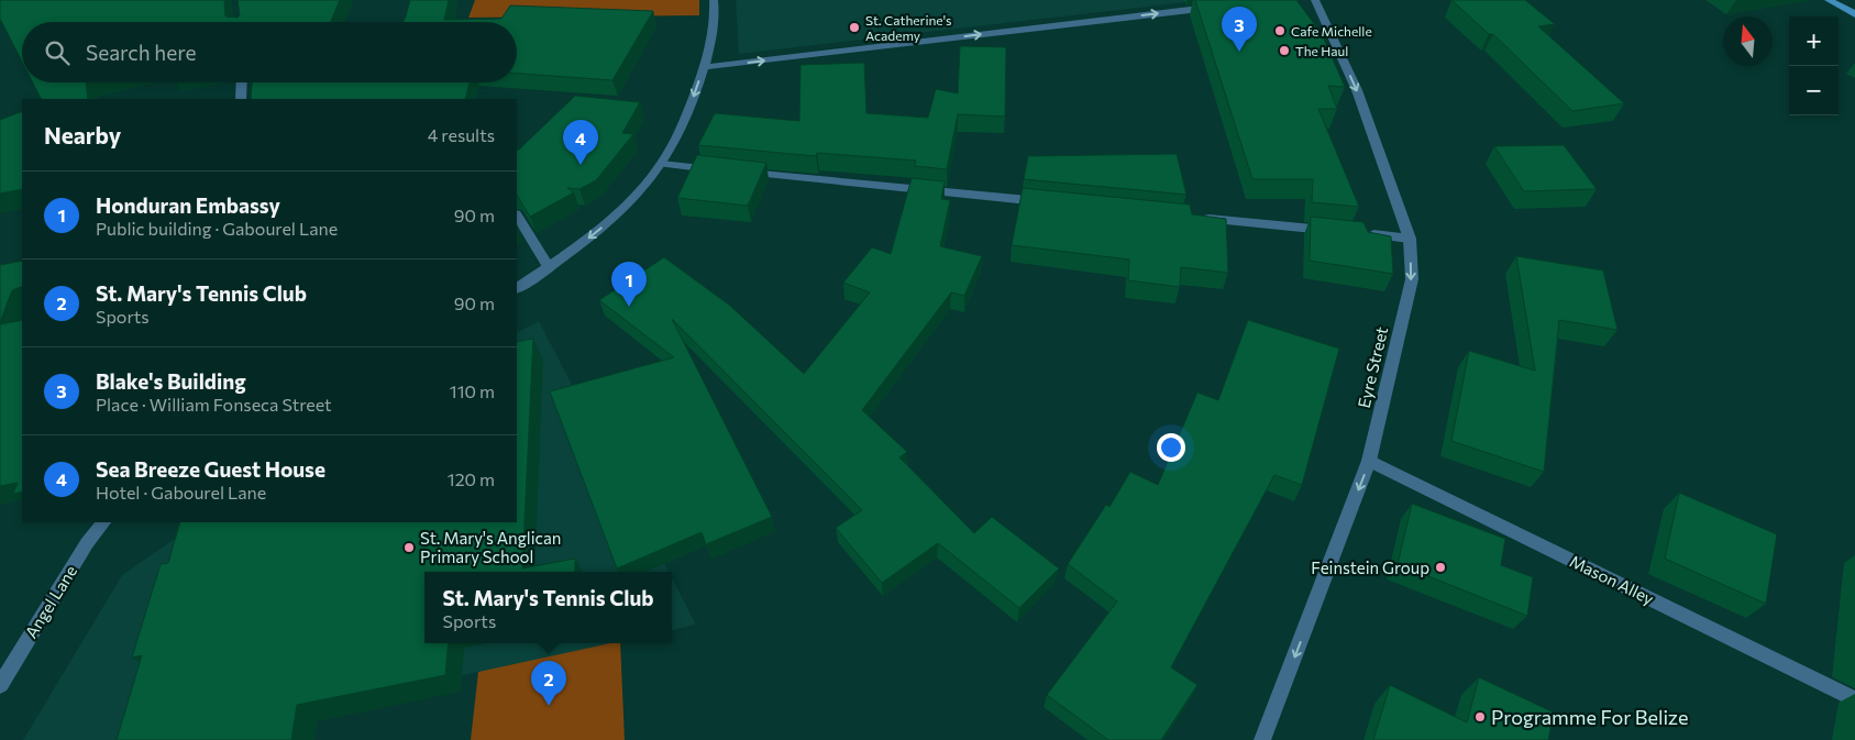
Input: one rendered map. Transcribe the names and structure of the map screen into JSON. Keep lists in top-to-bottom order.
{
  "streets": {
    "street": ["Eyre Street", "Mason Alley", "Angel Lane"]
  },
  "crossings": [
    ["Eyre Street", "Mason Alley"]
  ],
  "one_way": ["Eyre Street"],
  "places": [
    "St. Catherine's Academy",
    "Cafe Michelle",
    "The Haul",
    "St. Mary's Anglican Primary School",
    "Feinstein Group",
    "Programme For Belize"
  ],
  "north": "top",
  "page": {
    "pins": [
      "3",
      "4",
      "1",
      "2"
    ],
    "map_buttons": ["+", "−"],
    "search": "Search here",
    "heading": ["Nearby", "4 results"],
    "list": [
      {
        "mark": "1",
        "name": "Honduran Embassy",
        "note": "Public building · Gabourel Lane",
        "value": "90 m"
      },
      {
        "mark": "2",
        "name": "St. Mary's Tennis Club",
        "note": "Sports",
        "value": "90 m"
      },
      {
        "mark": "3",
        "name": "Blake's Building",
        "note": "Place · William Fonseca Street",
        "value": "110 m"
      },
      {
        "mark": "4",
        "name": "Sea Breeze Guest House",
        "note": "Hotel · Gabourel Lane",
        "value": "120 m"
      }
    ],
    "popup": ["St. Mary's Tennis Club", "Sports"]
  }
}
